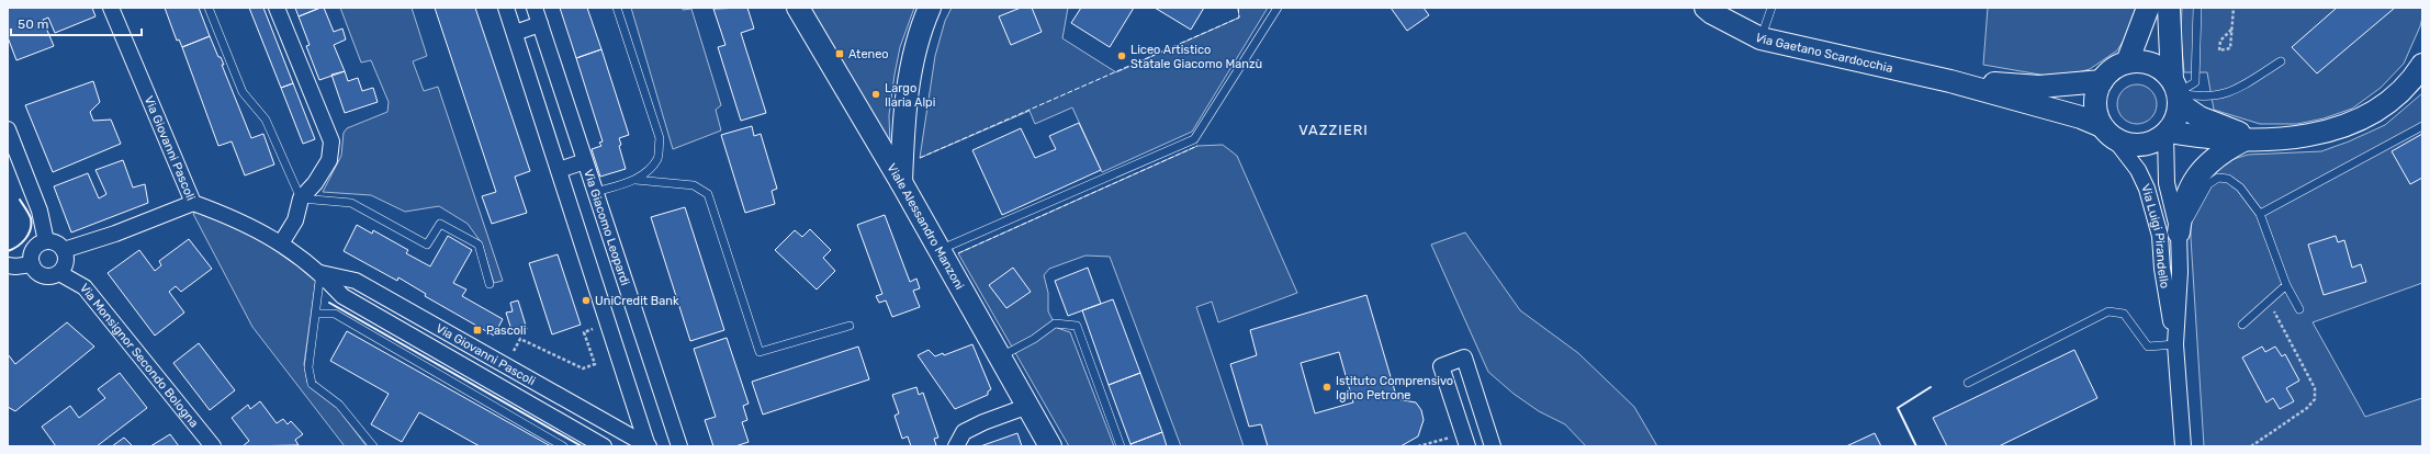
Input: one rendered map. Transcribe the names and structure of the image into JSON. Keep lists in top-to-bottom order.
{
  "streets": {
    "street": [
      "Via Gaetano Scardocchia",
      "Via Giovanni Pascoli",
      "Viale Alessandro Manzoni",
      "Via Giacomo Leopardi",
      "Via Luigi Pirandello",
      "Via Monsignor Secondo Bologna"
    ]
  },
  "crossings": [
    ["Via Gaetano Scardocchia", "Via Luigi Pirandello"]
  ],
  "districts": ["VAZZIERI"],
  "places": {
    "transit": ["Ateneo", "Pascoli"],
    "other": [
      "Liceo Artistico Statale Giacomo Manzù",
      "Largo Ilaria Alpi",
      "UniCredit Bank",
      "Istituto Comprensivo Igino Petrone"
    ]
  },
  "scale_bar": "50 m"
}
